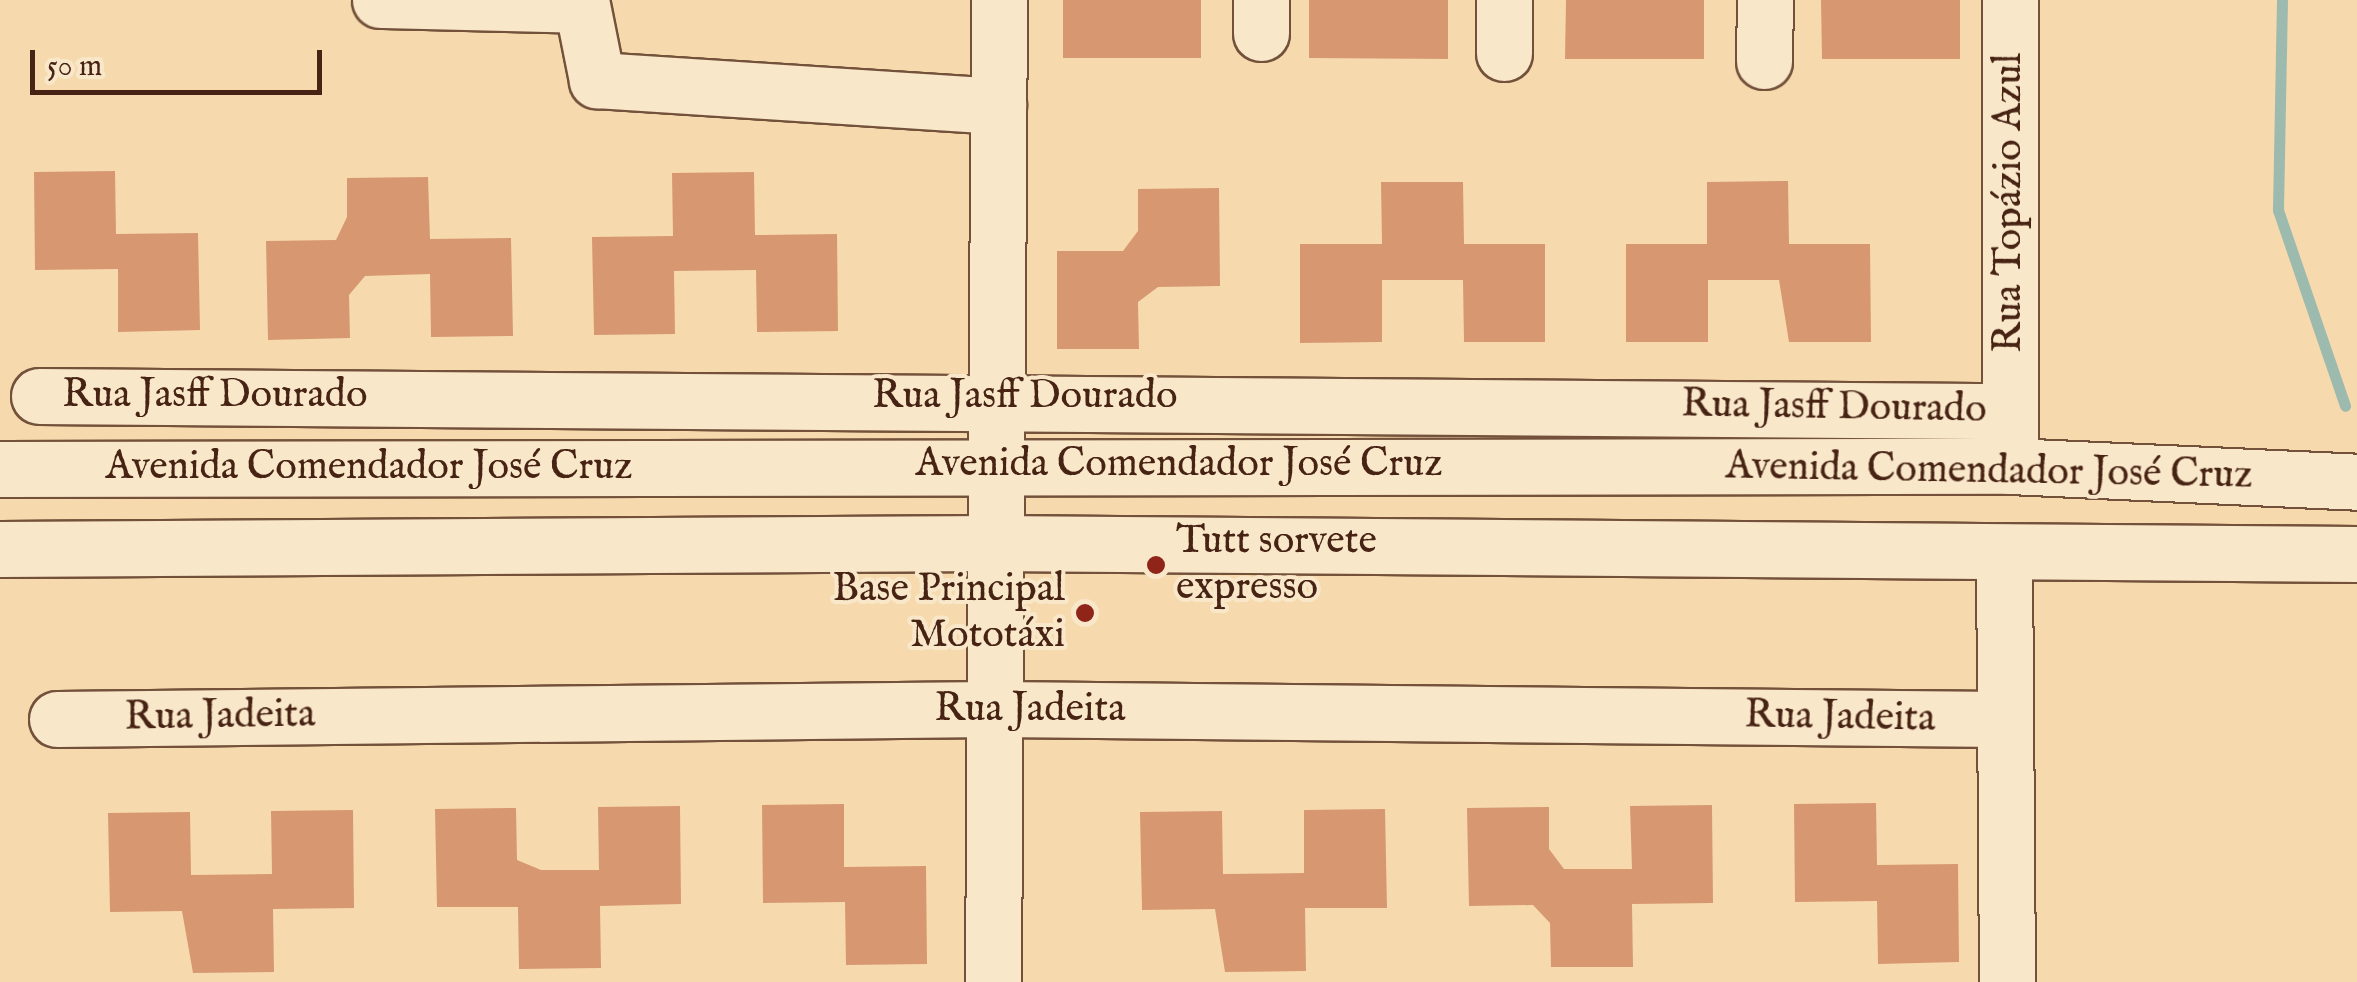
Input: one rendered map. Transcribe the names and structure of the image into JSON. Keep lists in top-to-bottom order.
{
  "streets": {
    "street": [
      "Rua Topázio Azul",
      "Rua Jasff Dourado",
      "Avenida Comendador José Cruz",
      "Rua Jadeita"
    ]
  },
  "crossings": [
    ["Rua Topázio Azul", "Rua Jasff Dourado"],
    ["Rua Topázio Azul", "Avenida Comendador José Cruz"]
  ],
  "places": ["Tutt sorvete expresso", "Base Principal Mototáxi"],
  "scale_bar": "50 m"
}
